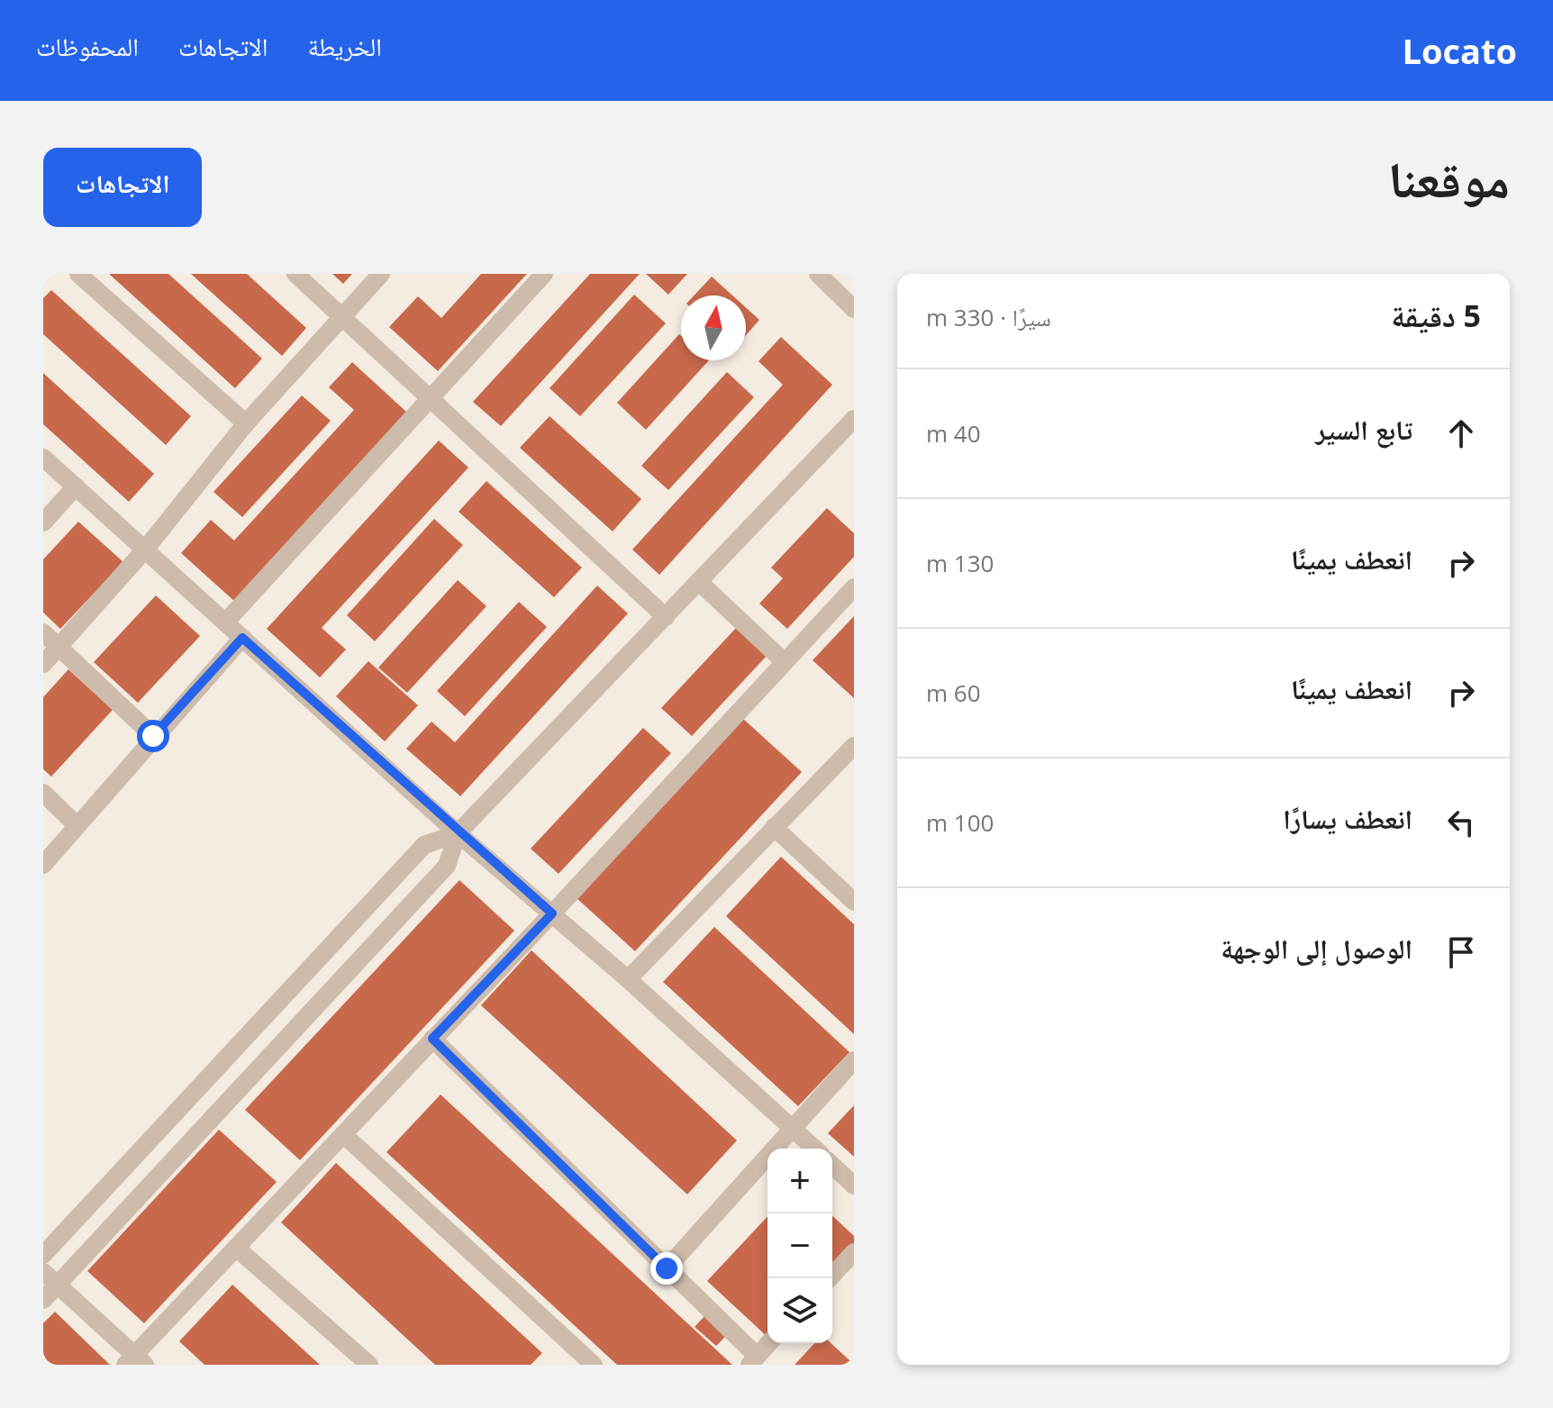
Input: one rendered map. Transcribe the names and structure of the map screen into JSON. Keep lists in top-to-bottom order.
{
  "north": "top",
  "page": {
    "header": "Locato",
    "nav": ["الخريطة", "الاتجاهات", "المحفوظات"],
    "title": "موقعنا",
    "buttons": "الاتجاهات",
    "heading": ["5 دقيقة", "سيرًا · 330 m"],
    "list": [
      ["تابع السير", "40 m"],
      ["انعطف يمينًا", "130 m"],
      ["انعطف يمينًا", "60 m"],
      ["انعطف يسارًا", "100 m"],
      "الوصول إلى الوجهة"
    ],
    "map_buttons": ["+", "−"]
  }
}
